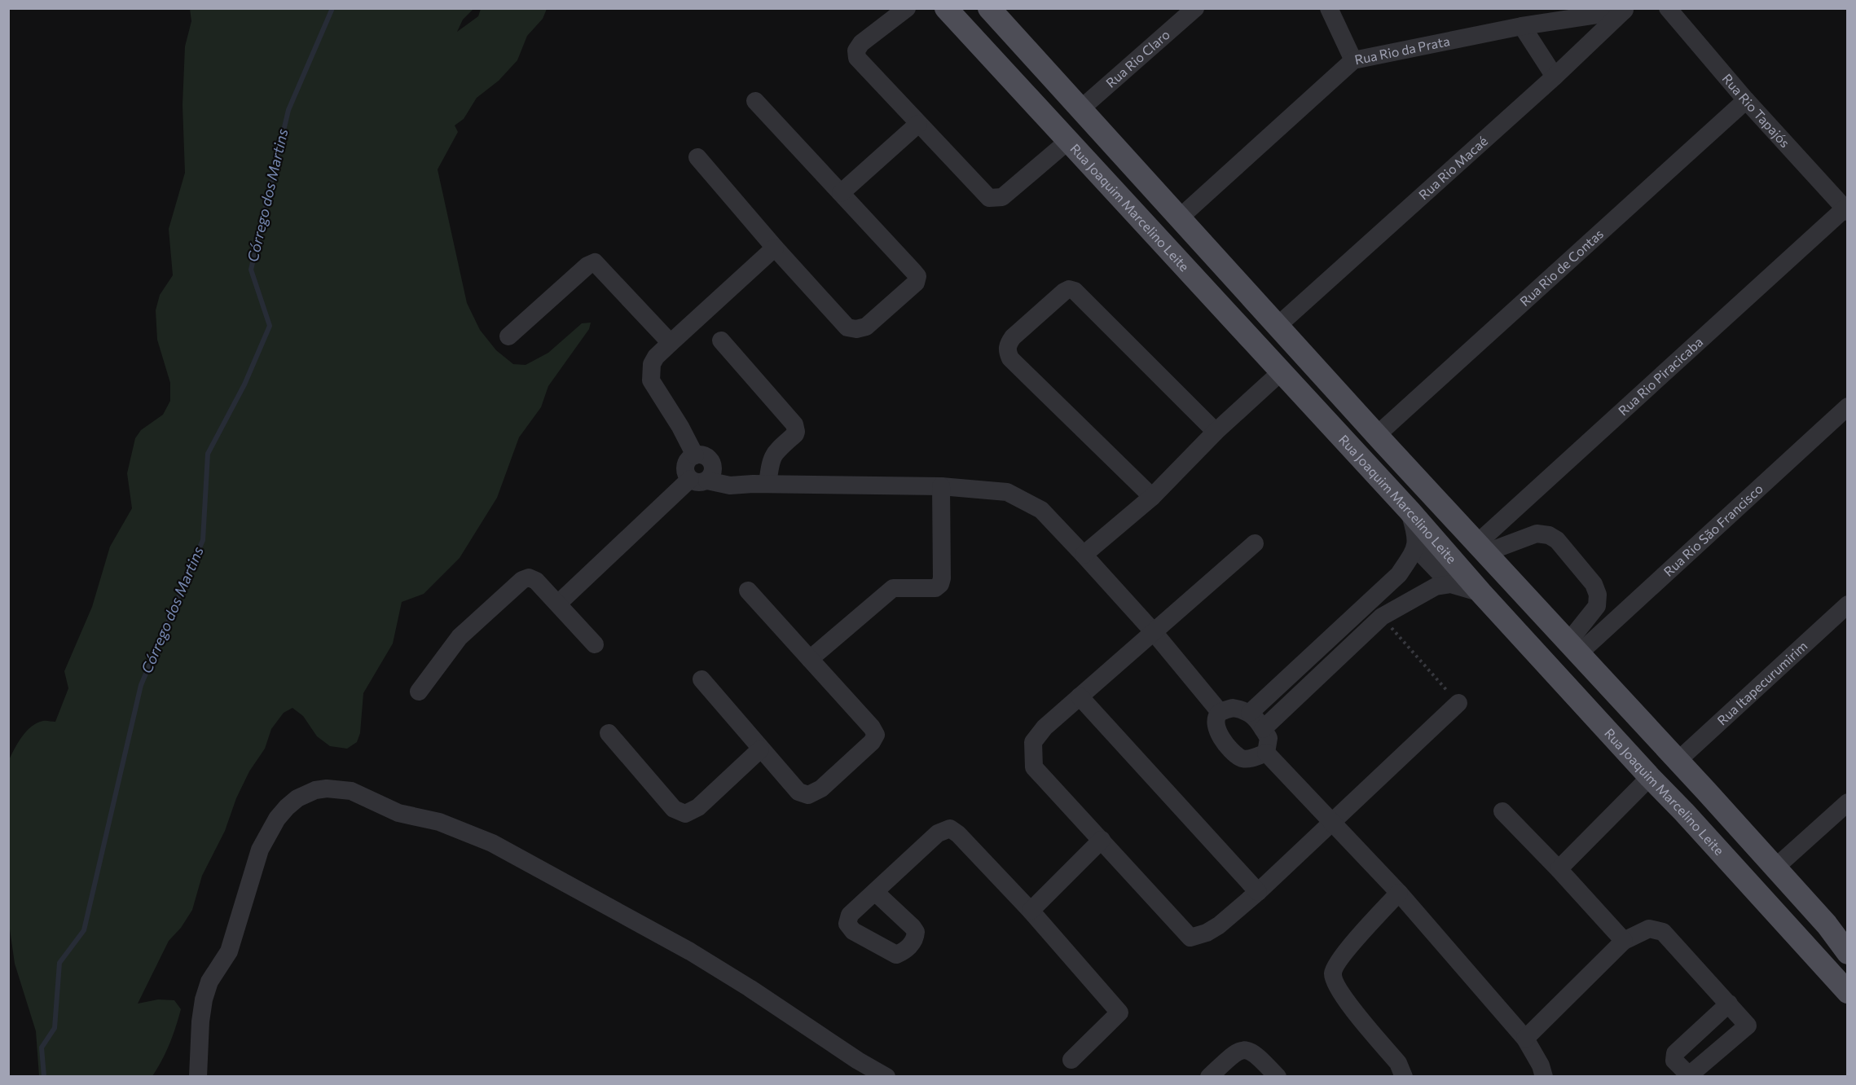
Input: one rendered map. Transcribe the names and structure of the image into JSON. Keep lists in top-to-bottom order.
{
  "streets": {
    "main road": ["Rua Joaquim Marcelino Leite"],
    "street": [
      "Rua Rio da Prata",
      "Rua Rio Claro",
      "Rua Rio Tapajós",
      "Rua Rio Macaé",
      "Rua Rio de Contas",
      "Rua Rio Piracicaba",
      "Rua Rio São Francisco",
      "Rua Itapecurumirim"
    ]
  },
  "crossings": [
    ["Rua Rio da Prata", "Rua Rio Macaé"],
    ["Rua Rio da Prata", "Rua Joaquim Marcelino Leite"],
    ["Rua Rio Claro", "Rua Joaquim Marcelino Leite"],
    ["Rua Rio Tapajós", "Rua Rio de Contas"],
    ["Rua Rio Tapajós", "Rua Rio Piracicaba"],
    ["Rua Rio Macaé", "Rua Joaquim Marcelino Leite"],
    ["Rua Joaquim Marcelino Leite", "Rua Rio de Contas"],
    ["Rua Joaquim Marcelino Leite", "Rua Rio Piracicaba"],
    ["Rua Joaquim Marcelino Leite", "Rua Rio São Francisco"],
    ["Rua Joaquim Marcelino Leite", "Rua Itapecurumirim"]
  ],
  "water": ["Córrego dos Martins"]
}
